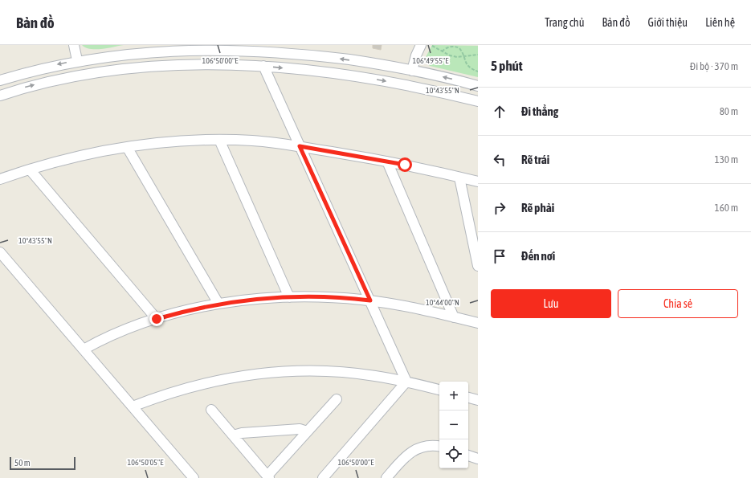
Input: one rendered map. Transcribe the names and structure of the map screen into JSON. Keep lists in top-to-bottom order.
{
  "scale_bar": "50 m",
  "page": {
    "header": "Bản đồ",
    "nav": [
      "Trang chủ",
      "Bản đồ",
      "Giới thiệu",
      "Liên hệ"
    ],
    "heading": ["5 phút", "Đi bộ · 370 m"],
    "list": [
      ["Đi thẳng", "80 m"],
      ["Rẽ trái", "130 m"],
      ["Rẽ phải", "160 m"],
      "Đến nơi"
    ],
    "buttons": ["Lưu", "Chia sẻ"],
    "map_buttons": ["+", "−"],
    "scale": "50 m"
  },
  "coordinates": [
    "106°50'00\"E",
    "106°49'55\"E",
    "10°43'55\"N",
    "10°44'00\"N",
    "106°50'05\"E"
  ]
}
